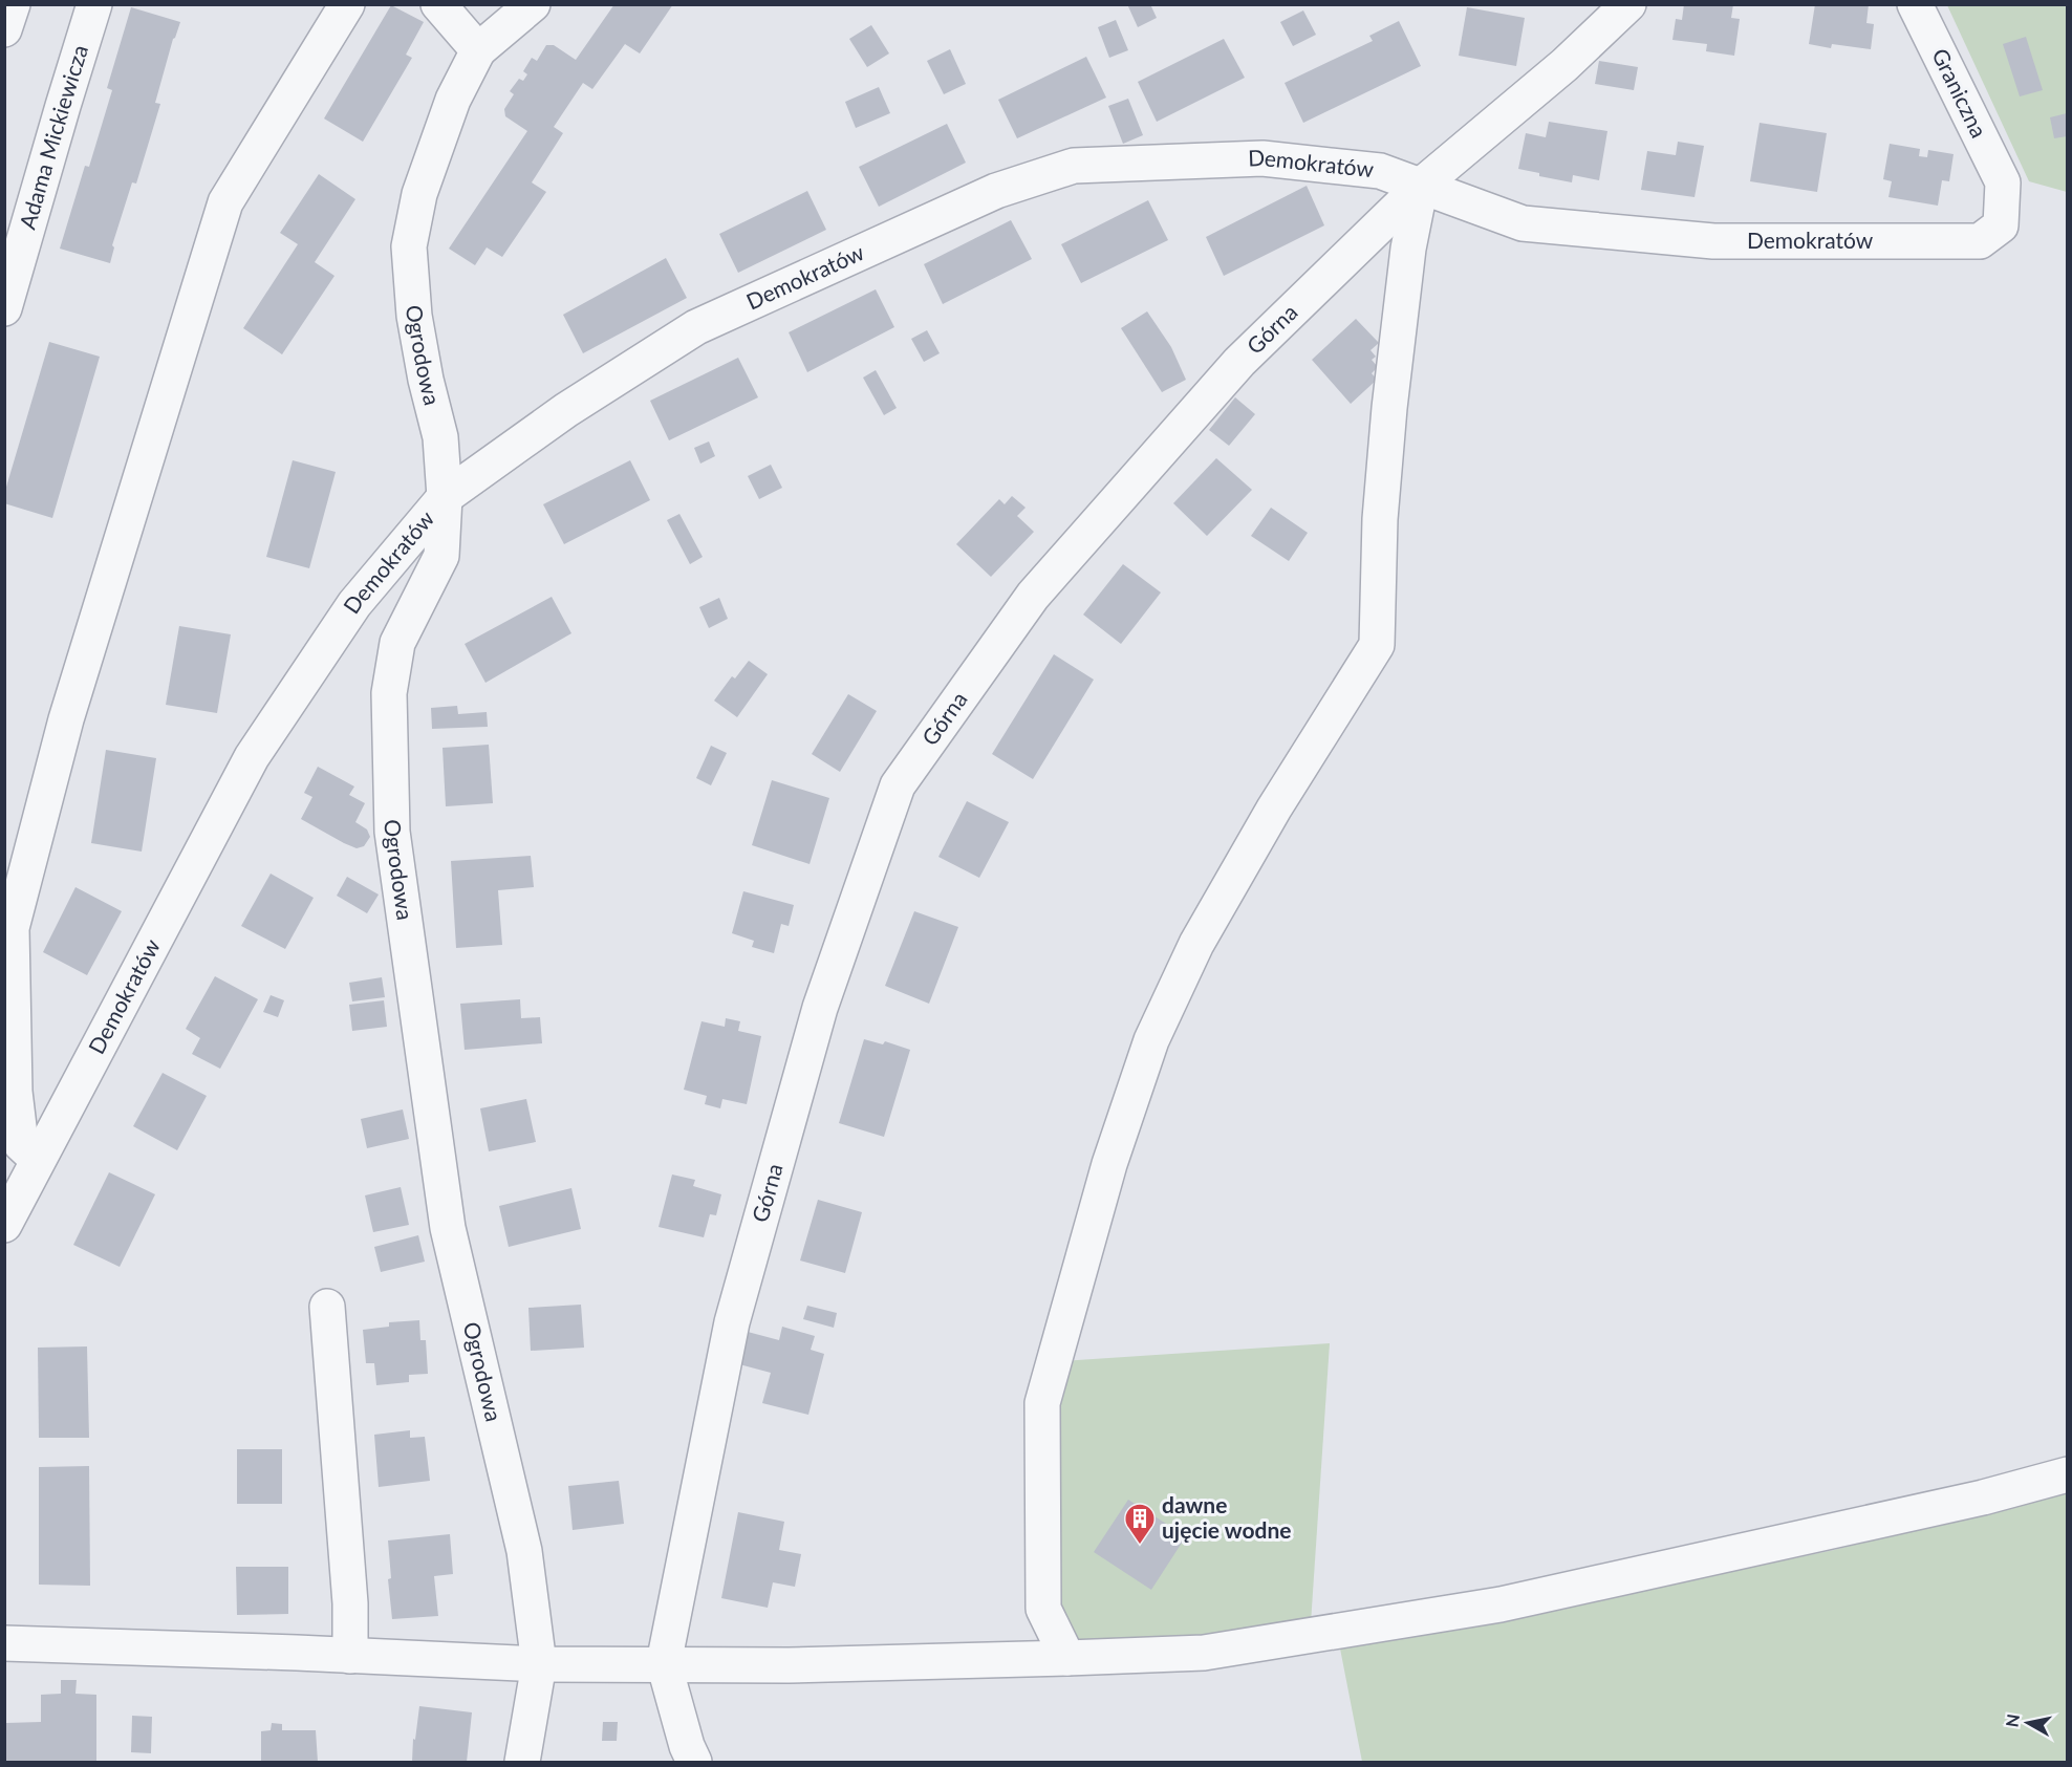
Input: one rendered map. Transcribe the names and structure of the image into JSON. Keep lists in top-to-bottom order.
{
  "streets": {
    "street": [
      "Graniczna",
      "Adama Mickiewicza",
      "Demokratów",
      "Górna",
      "Ogrodowa"
    ]
  },
  "crossings": [
    ["Graniczna", "Demokratów"],
    ["Demokratów", "Górna"],
    ["Demokratów", "Ogrodowa"]
  ],
  "places": {
    "building": ["dawne ujęcie wodne"]
  },
  "north": "left"
}
